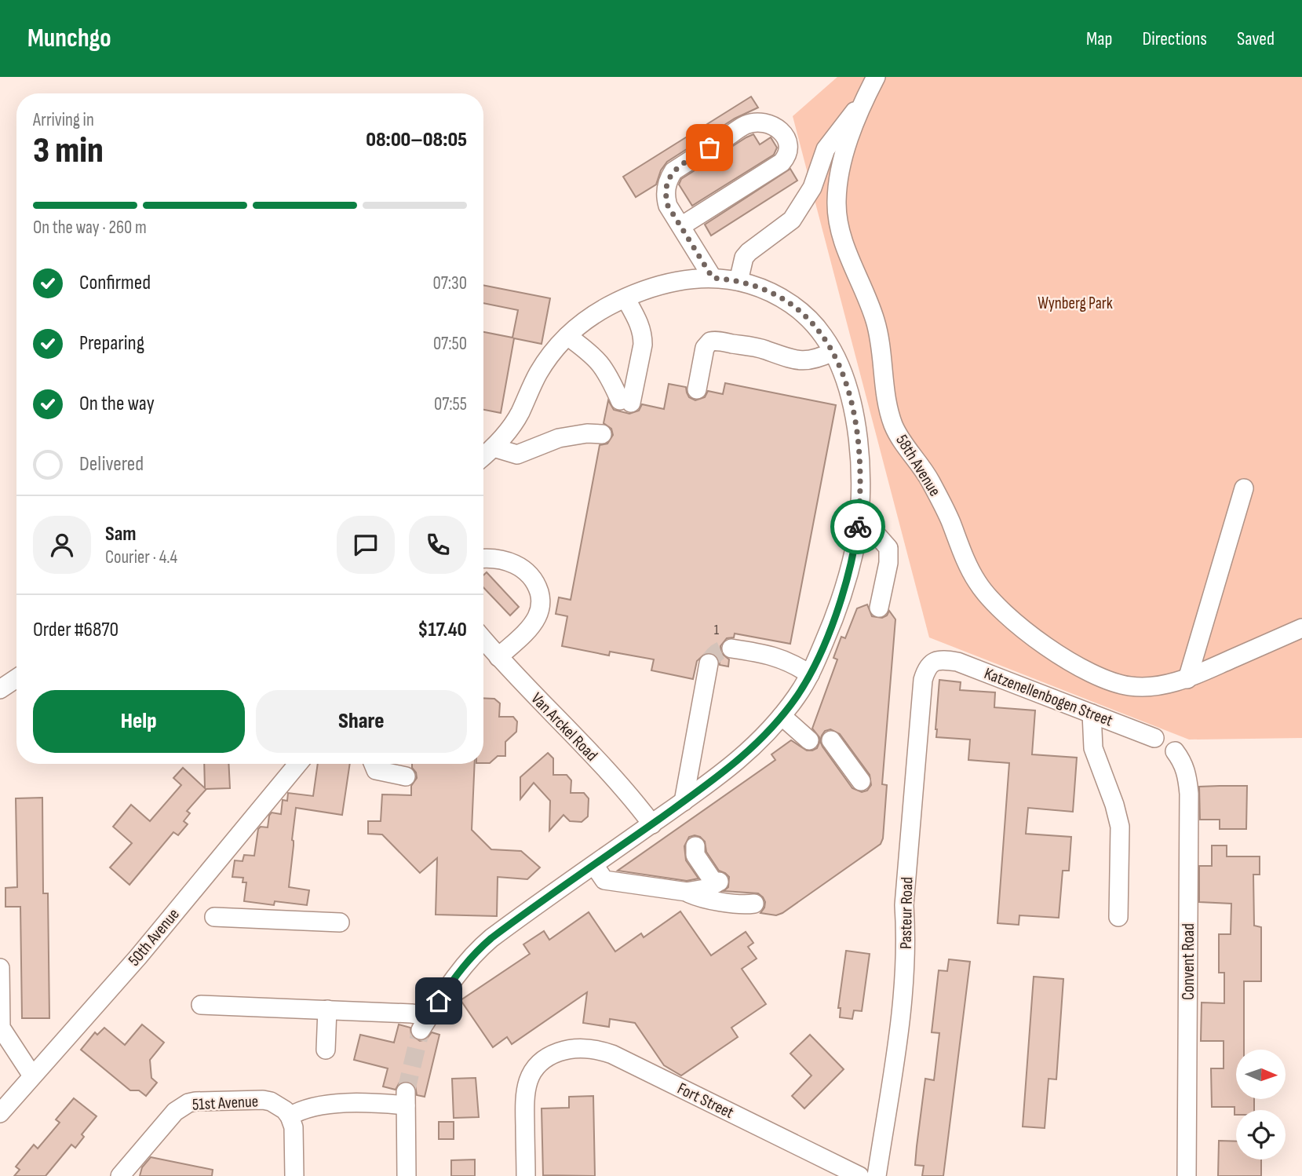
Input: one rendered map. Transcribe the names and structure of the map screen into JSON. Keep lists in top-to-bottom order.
{
  "streets": {
    "street": [
      "58th Avenue",
      "Katzenellenbogen Street",
      "Van Arckel Road",
      "Pasteur Road",
      "50th Avenue",
      "Convent Road",
      "Fort Street",
      "51st Avenue"
    ]
  },
  "crossings": [
    ["Katzenellenbogen Street", "Pasteur Road"]
  ],
  "parks": ["Wynberg Park"],
  "house_numbers": ["1"],
  "north": "right",
  "page": {
    "header": "Munchgo",
    "nav": ["Map", "Directions", "Saved"],
    "heading": ["3 min", "Arriving in", "08:00–08:05"],
    "panel": [
      "Sam",
      "Courier · 4.4",
      "Order #6870",
      "$17.40"
    ],
    "bar": "On the way · 260 m",
    "list": [
      ["Confirmed", "07:30"],
      ["Preparing", "07:50"],
      ["On the way", "07:55"],
      "Delivered"
    ],
    "buttons": ["Help", "Share"]
  }
}
